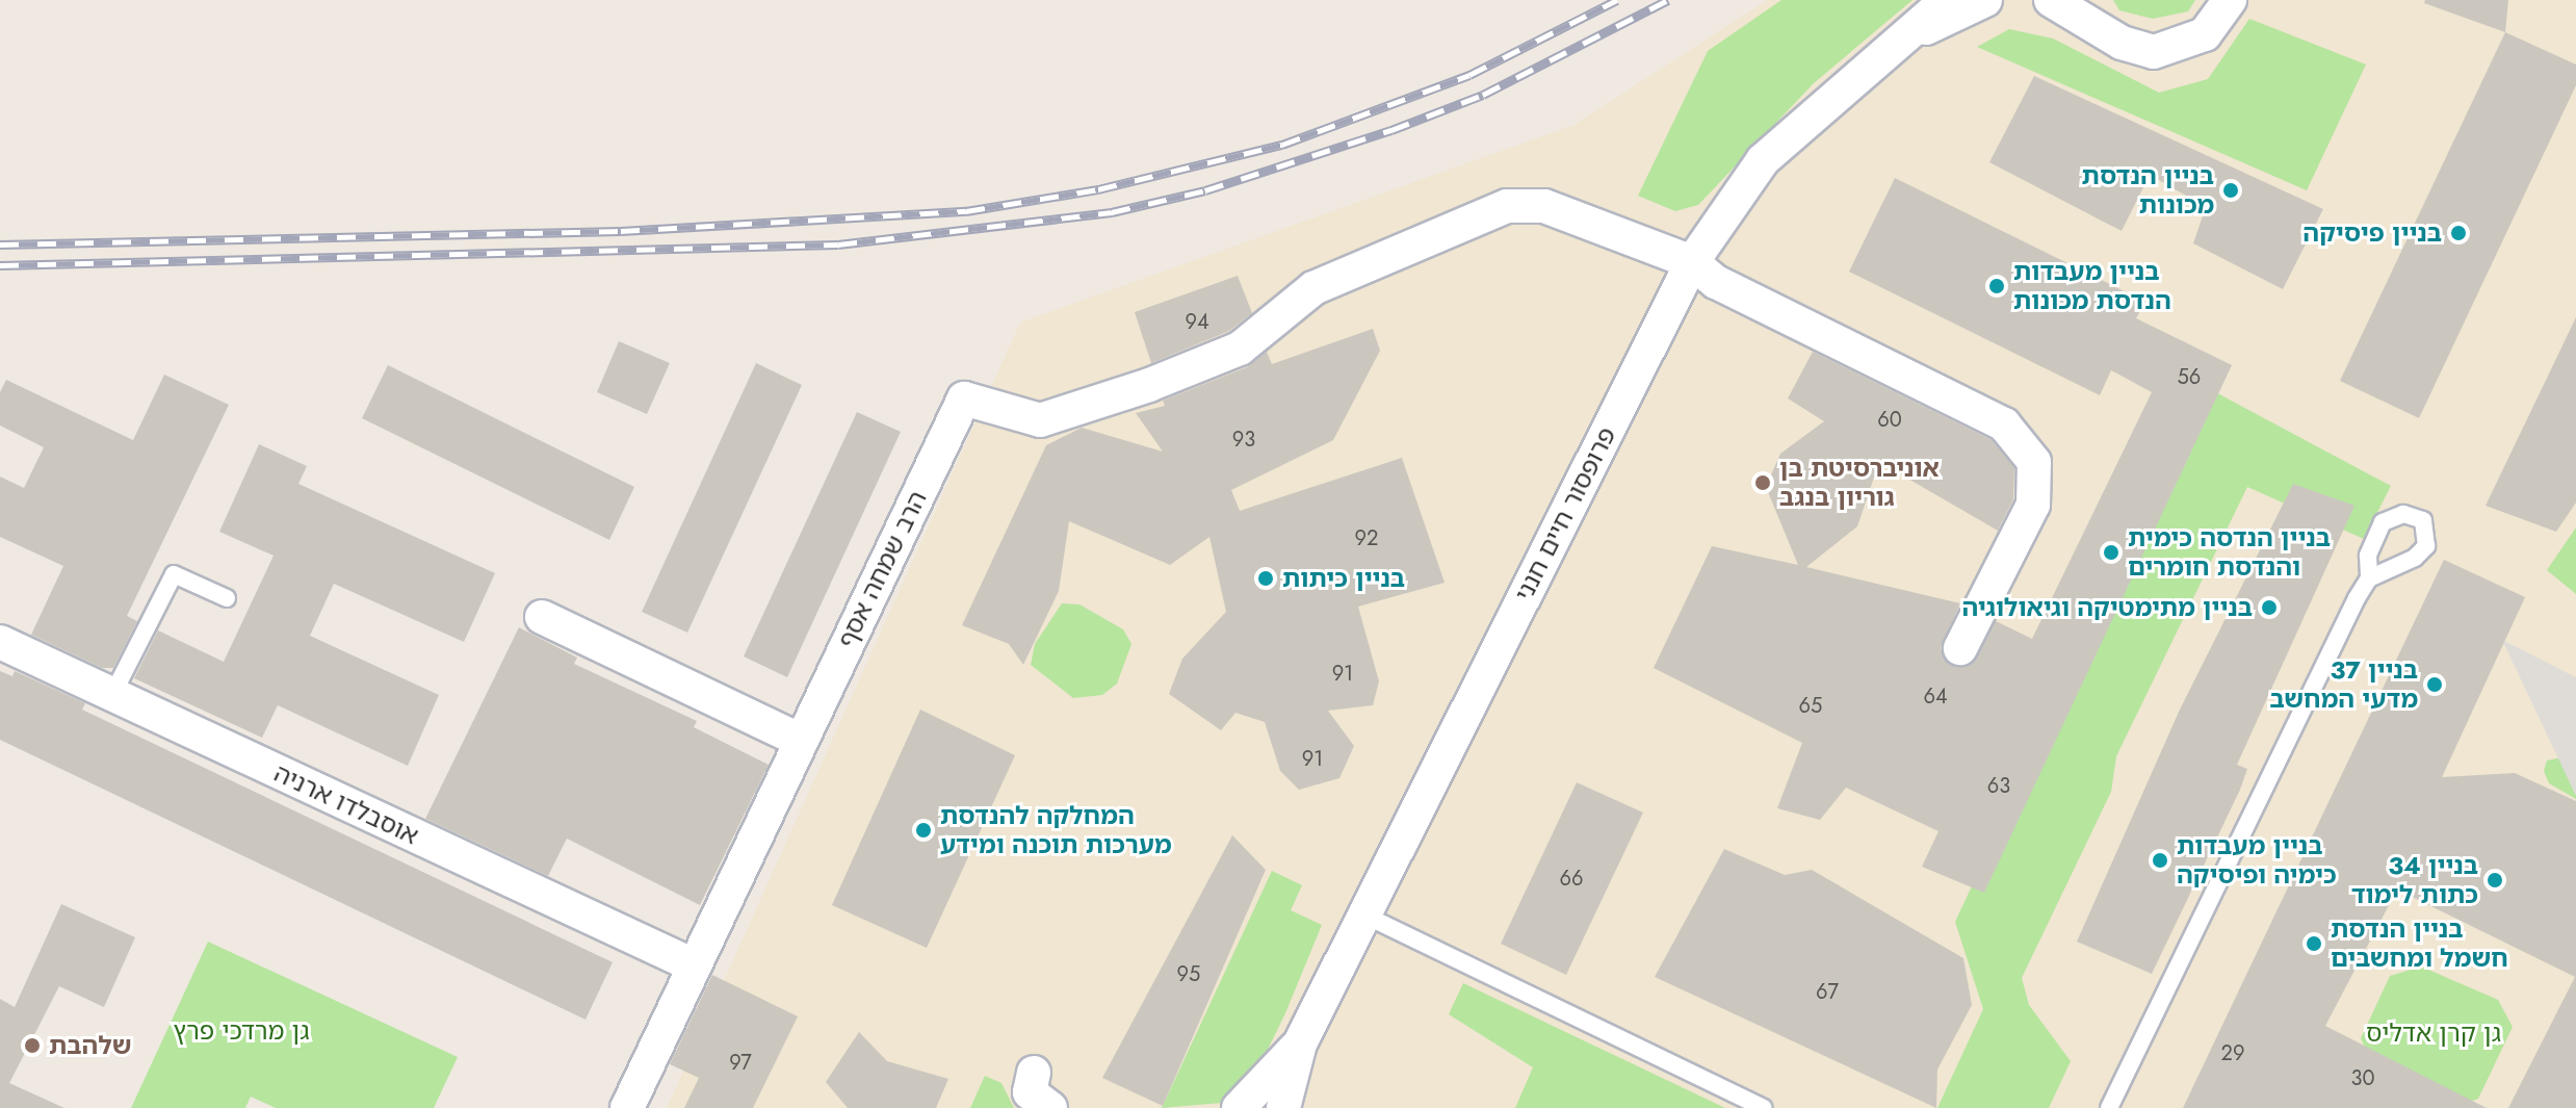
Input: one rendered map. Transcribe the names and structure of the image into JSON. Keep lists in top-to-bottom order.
{
  "streets": {
    "street": ["פרופסור חיים חנני", "הרב שמחה אסף", "אוסבלדו ארניה"]
  },
  "crossings": [
    ["פרופסור חיים חנני", "הרב שמחה אסף"],
    ["הרב שמחה אסף", "אוסבלדו ארניה"]
  ],
  "parks": ["גן מרדכי פרץ", "גן קרן אדליס"],
  "places": [
    "בניין הנדסת מכונות",
    "בניין פיסיקה",
    "בניין מעבדות הנדסת מכונות",
    "אוניברסיטת בן גוריון בנגב",
    "בניין הנדסה כימית והנדסת חומרים",
    "בניין כיתות",
    "בניין מתימטיקה וגיאולוגיה",
    "בניין 37 מדעי המחשב",
    "המחלקה להנדסת מערכות תוכנה ומידע",
    "בניין מעבדות כימיה ופיסיקה",
    "בניין 34 כתות לימוד",
    "בניין הנדסת חשמל ומחשבים",
    "שלהבת"
  ],
  "house_numbers": [
    "94",
    "56",
    "60",
    "93",
    "92",
    "91",
    "64",
    "65",
    "91",
    "63",
    "66",
    "95",
    "67",
    "29",
    "97",
    "30"
  ]
}
